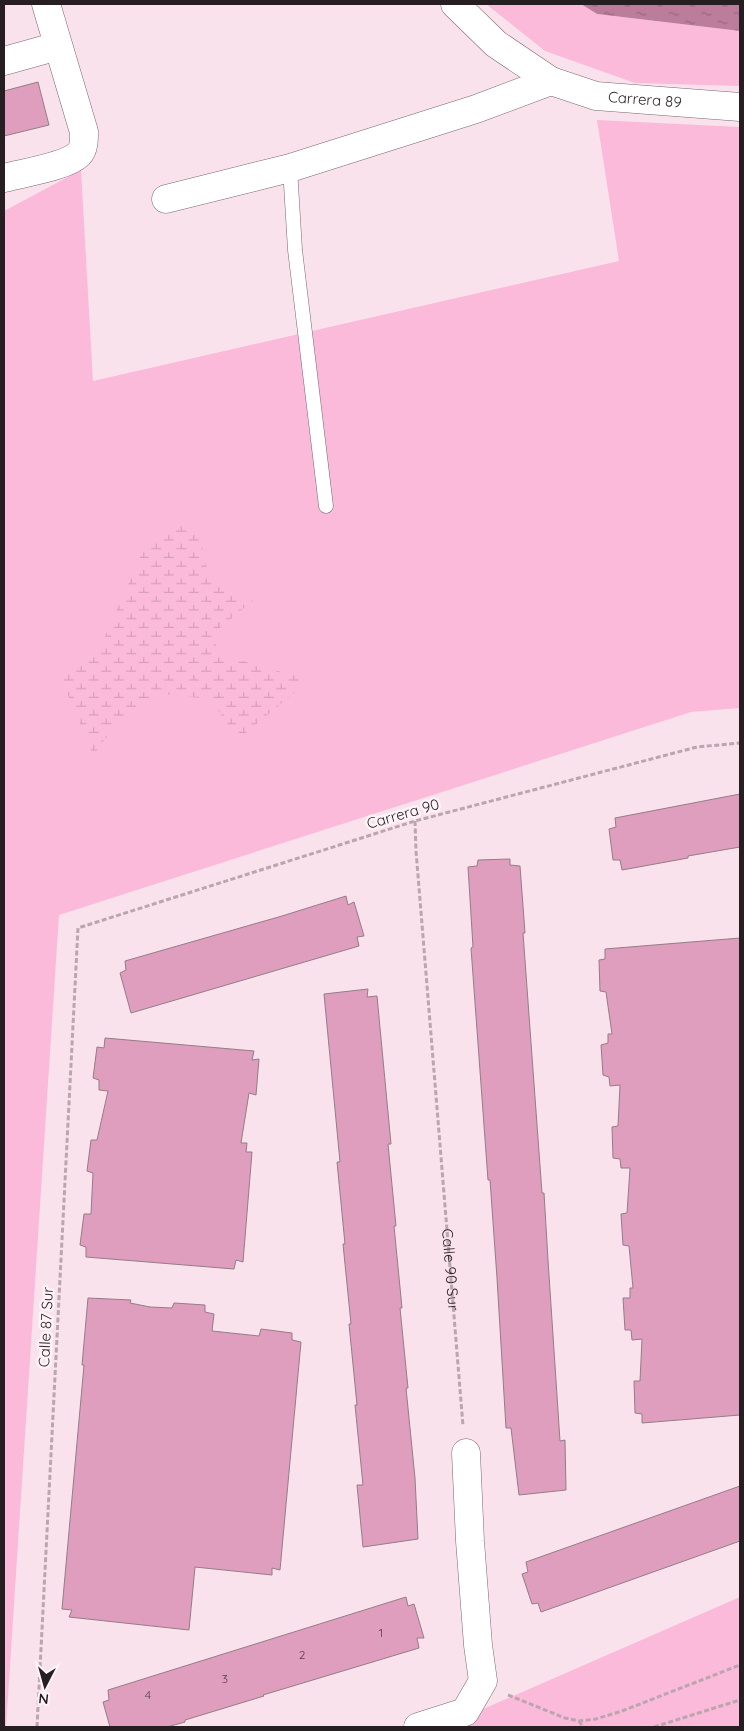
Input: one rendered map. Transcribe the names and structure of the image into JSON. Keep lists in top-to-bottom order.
{
  "streets": {
    "street": ["Carrera 89"],
    "path": ["Carrera 90", "Calle 90 Sur", "Calle 87 Sur"]
  },
  "crossings": [
    ["Carrera 90", "Calle 90 Sur"],
    ["Carrera 90", "Calle 87 Sur"]
  ],
  "house_numbers": [
    "1",
    "2",
    "3",
    "4"
  ],
  "north": "bottom"
}
